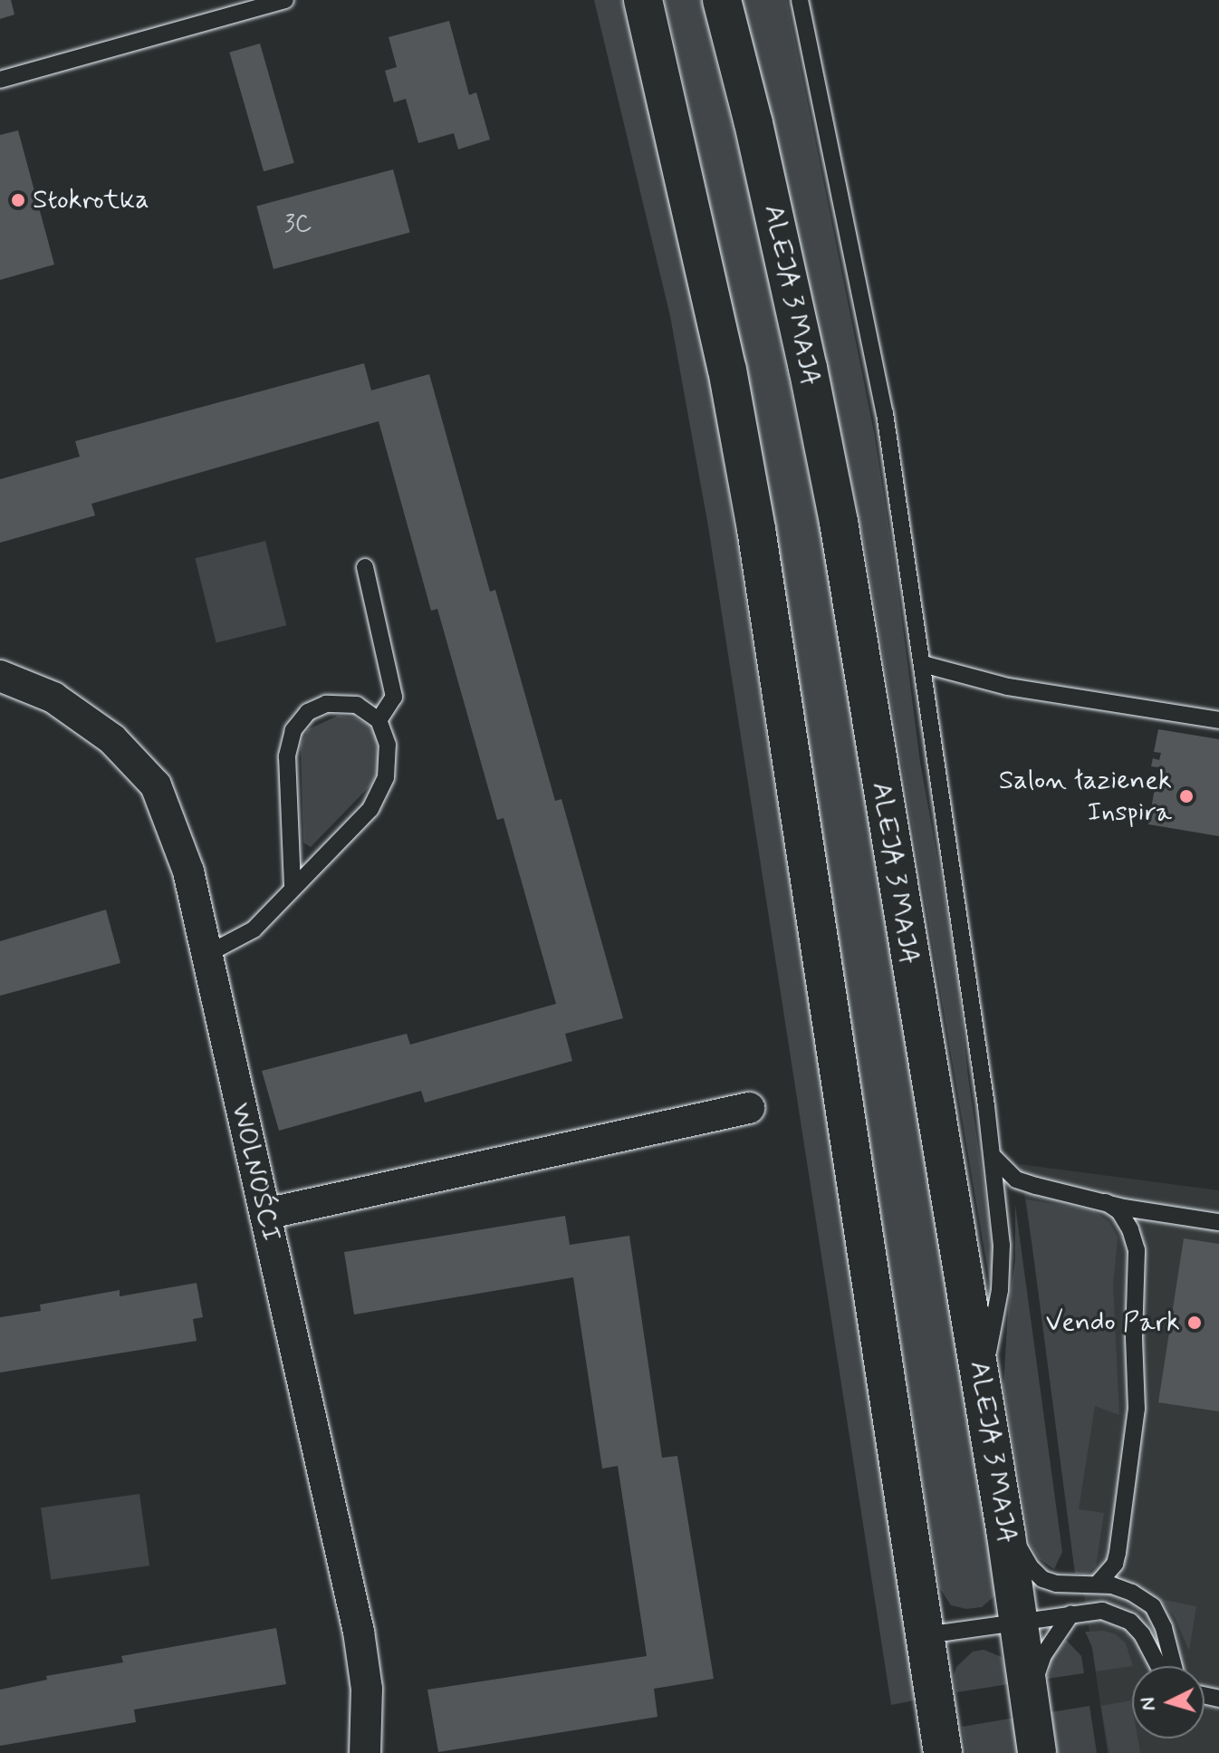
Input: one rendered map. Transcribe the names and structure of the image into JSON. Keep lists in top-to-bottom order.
{
  "streets": {
    "street": ["ALEJA 3 MAJA", "WOLNOŚCI"]
  },
  "places": ["Stokrotka", "Salon łazienek Inspira", "Vendo Park"],
  "house_numbers": ["3C"],
  "north": "left"
}
